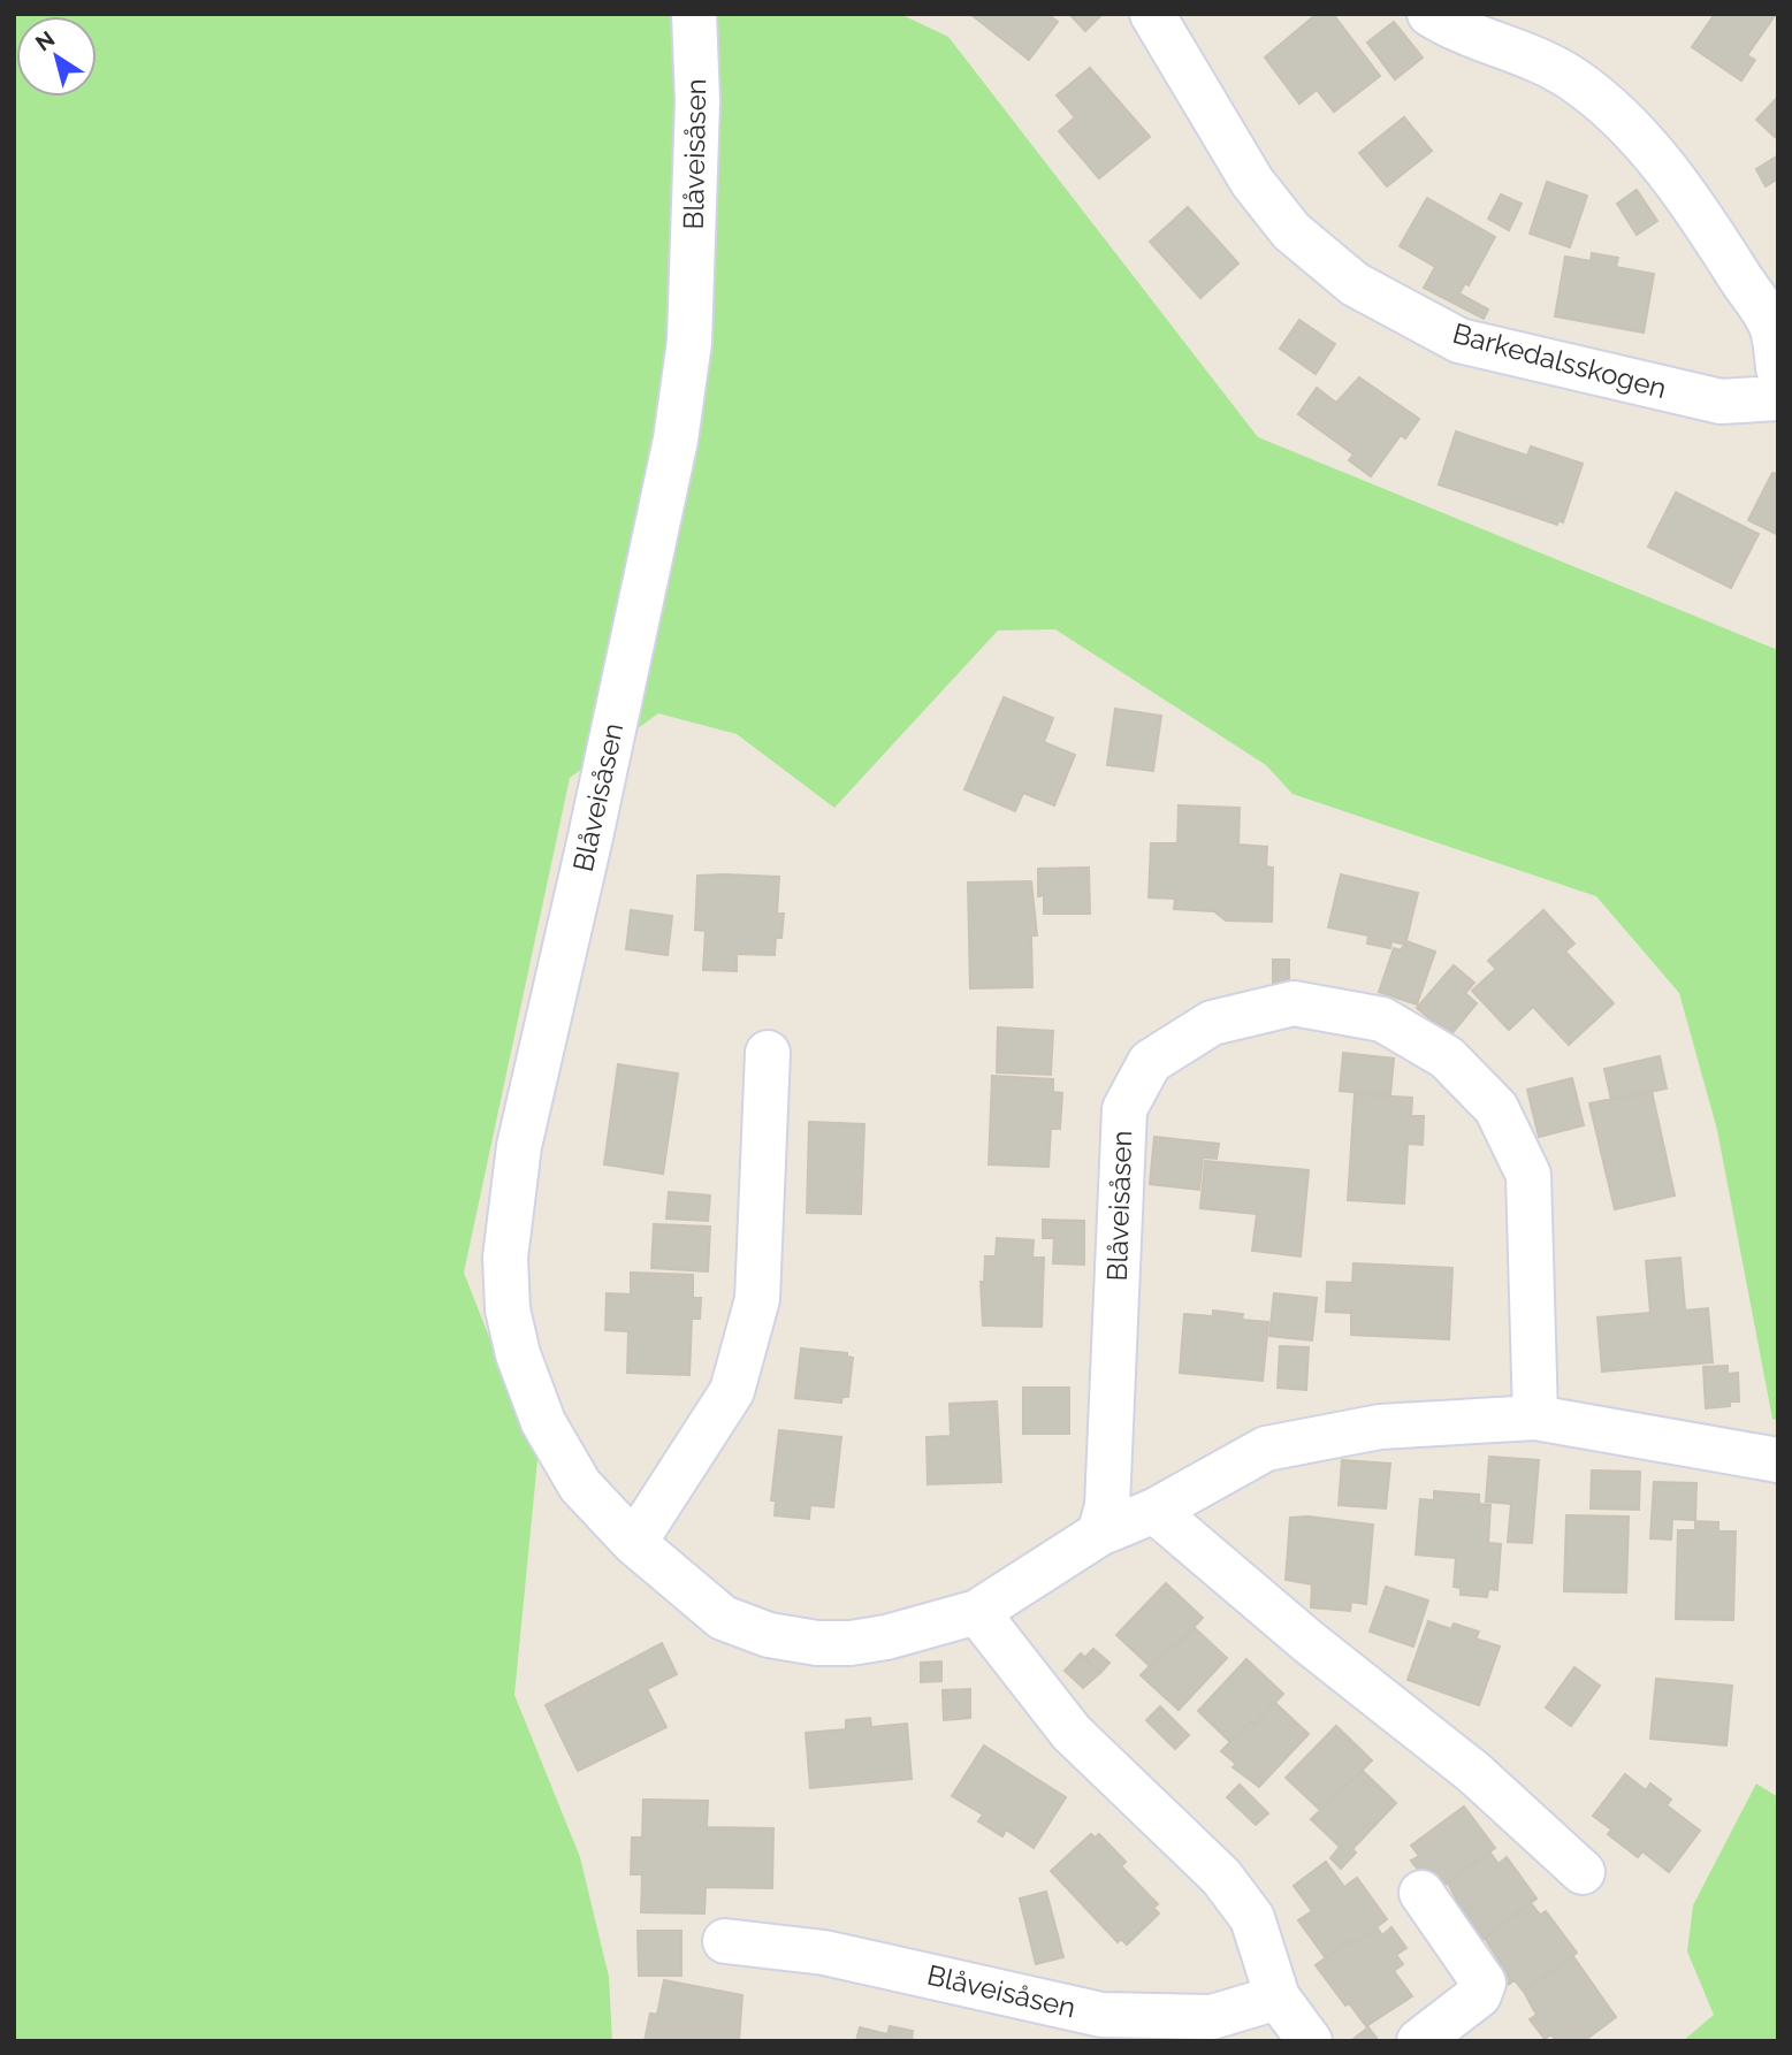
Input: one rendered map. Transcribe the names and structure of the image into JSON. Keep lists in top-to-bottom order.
{
  "streets": {
    "street": ["Blåveisåsen", "Barkedalsskogen"]
  },
  "north": "top left"
}
